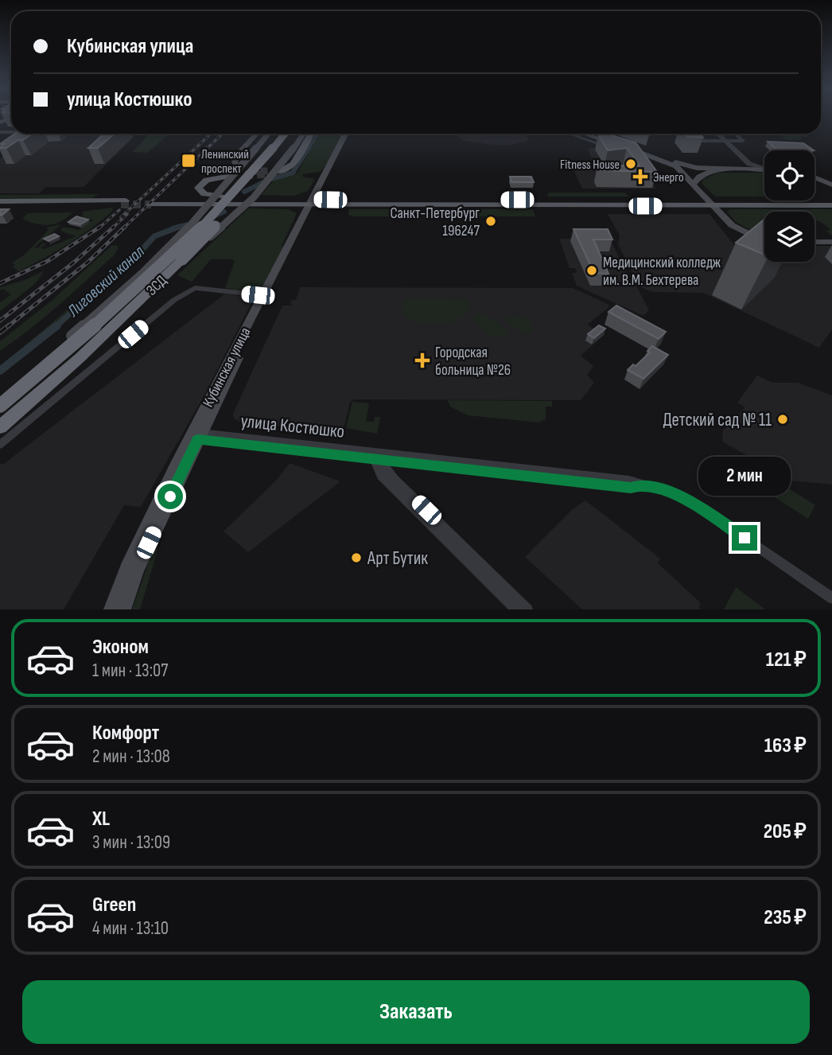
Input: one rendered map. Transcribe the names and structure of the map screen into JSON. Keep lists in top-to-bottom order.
{
  "streets": {
    "highway": ["ЗСД"],
    "main road": ["Кубинская улица"],
    "street": ["улица Костюшко"]
  },
  "crossings": [
    ["Кубинская улица", "улица Костюшко"]
  ],
  "water": ["Лиговский канал"],
  "places": {
    "transit": ["Ленинский проспект"],
    "other": [
      "Fitness House",
      "Санкт-Петербург 196247",
      "Медицинский колледж им. В.М. Бехтерева",
      "Детский сад № 11",
      "Арт Бутик"
    ],
    "health": ["Энерго", "Городская больница №26"]
  },
  "page": {
    "banner": ["Кубинская улица", "улица Костюшко"],
    "bubble": "2 мин",
    "list": [
      {
        "name": "Эконом",
        "note": "1 мин · 13:07",
        "value": "121 ₽"
      },
      {
        "name": "Комфорт",
        "note": "2 мин · 13:08",
        "value": "163 ₽"
      },
      {
        "name": "XL",
        "note": "3 мин · 13:09",
        "value": "205 ₽"
      },
      {
        "name": "Green",
        "note": "4 мин · 13:10",
        "value": "235 ₽"
      }
    ],
    "buttons": "Заказать"
  }
}
